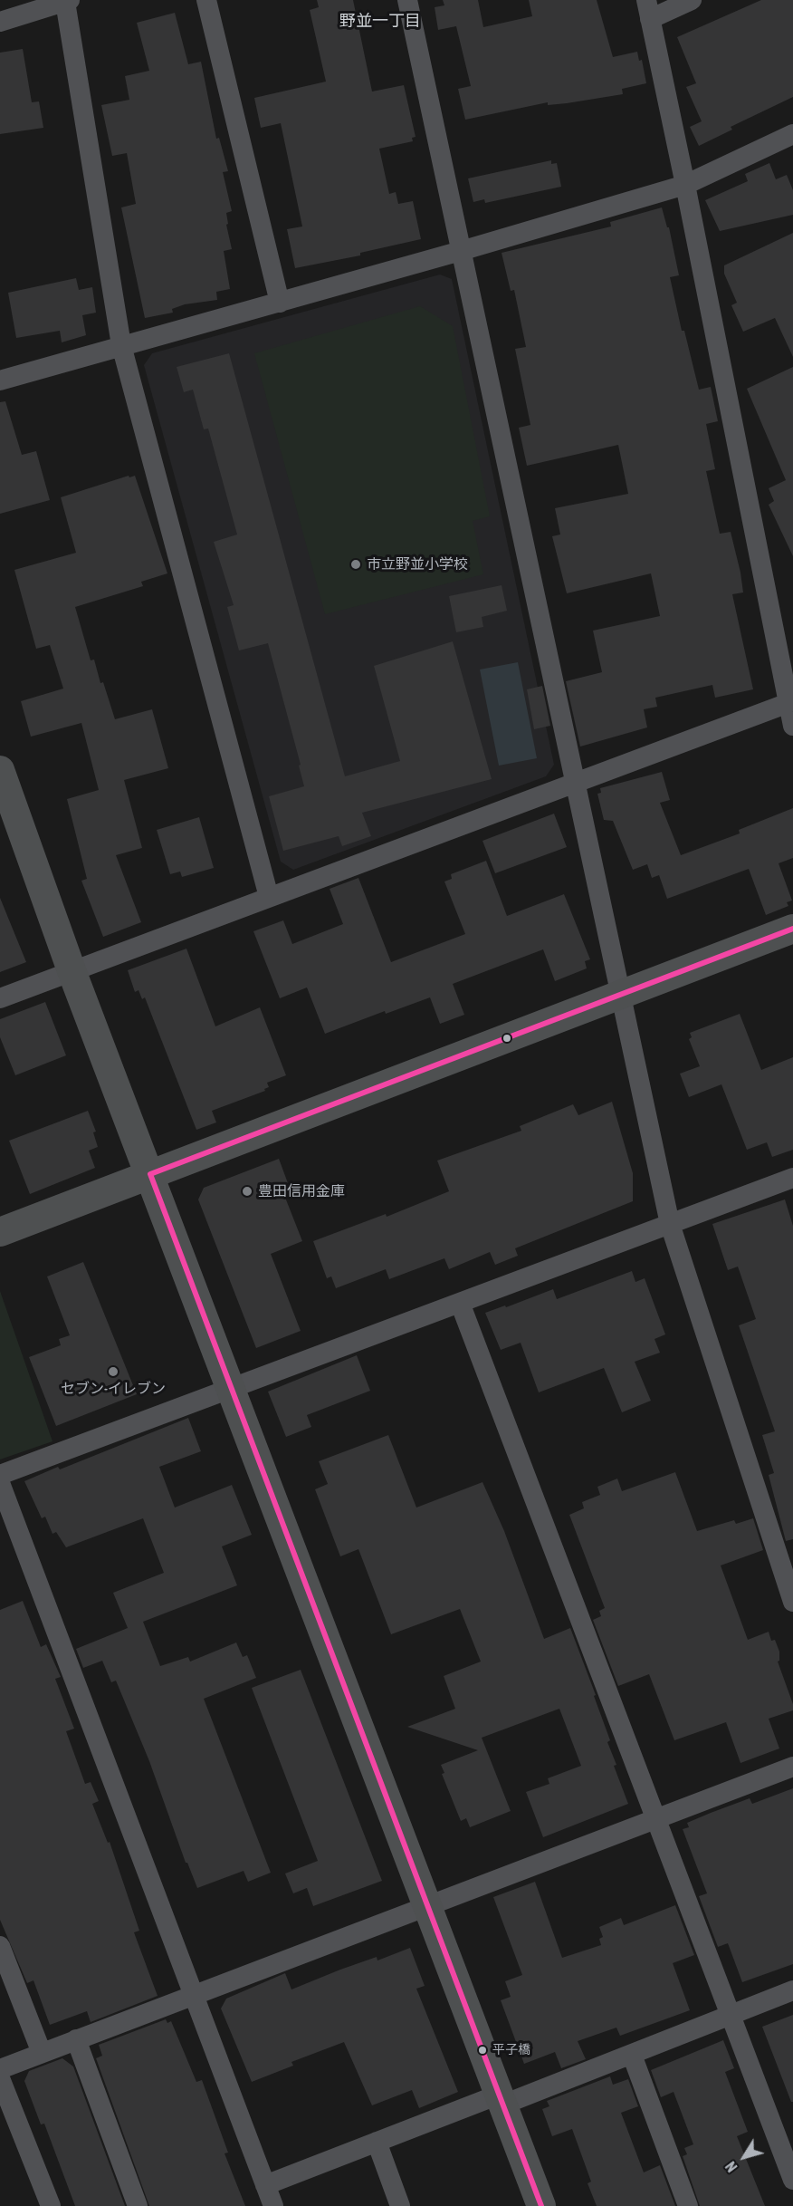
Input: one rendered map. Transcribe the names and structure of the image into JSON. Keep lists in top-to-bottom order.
{
  "districts": ["野並一丁目"],
  "places": [
    "市立野並小学校",
    "豊田信用金庫",
    "セブン-イレブン",
    "平子橋"
  ],
  "north": "bottom left"
}
